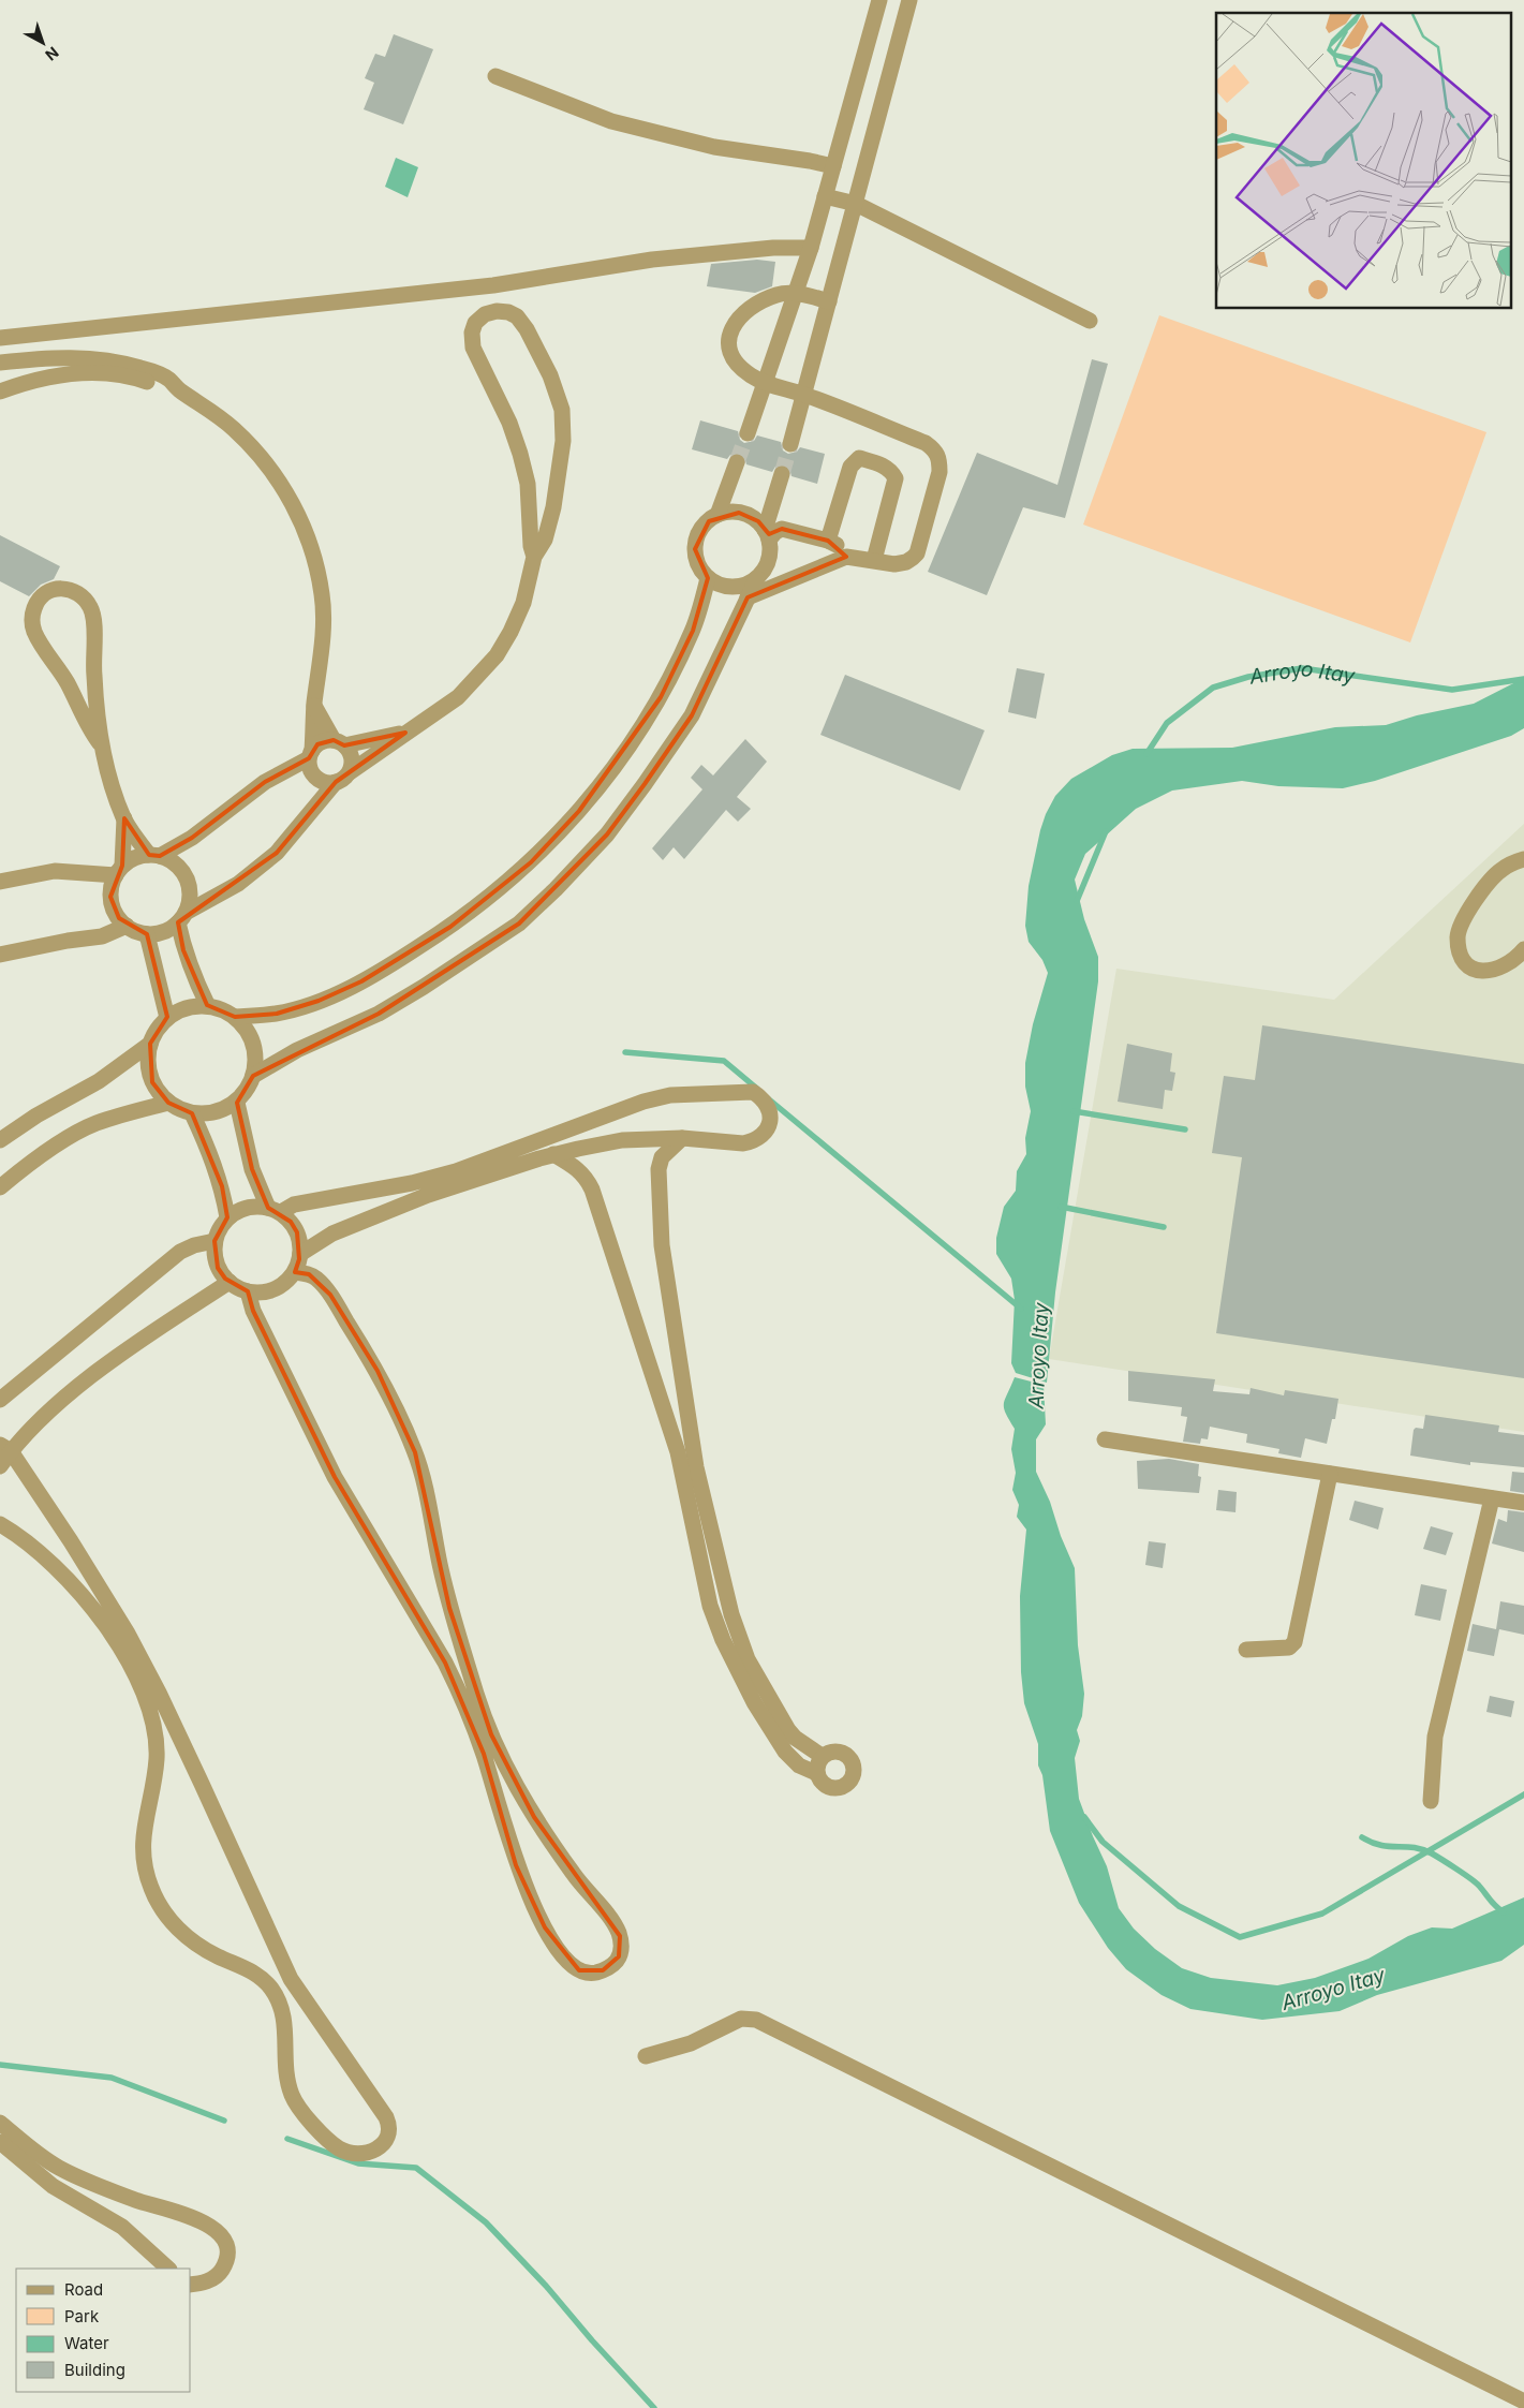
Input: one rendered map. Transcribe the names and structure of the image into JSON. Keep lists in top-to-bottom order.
{
  "water": ["Arroyo Itay"],
  "legend": [
    "Road",
    "Park",
    "Water",
    "Building"
  ],
  "north": "bottom right"
}
